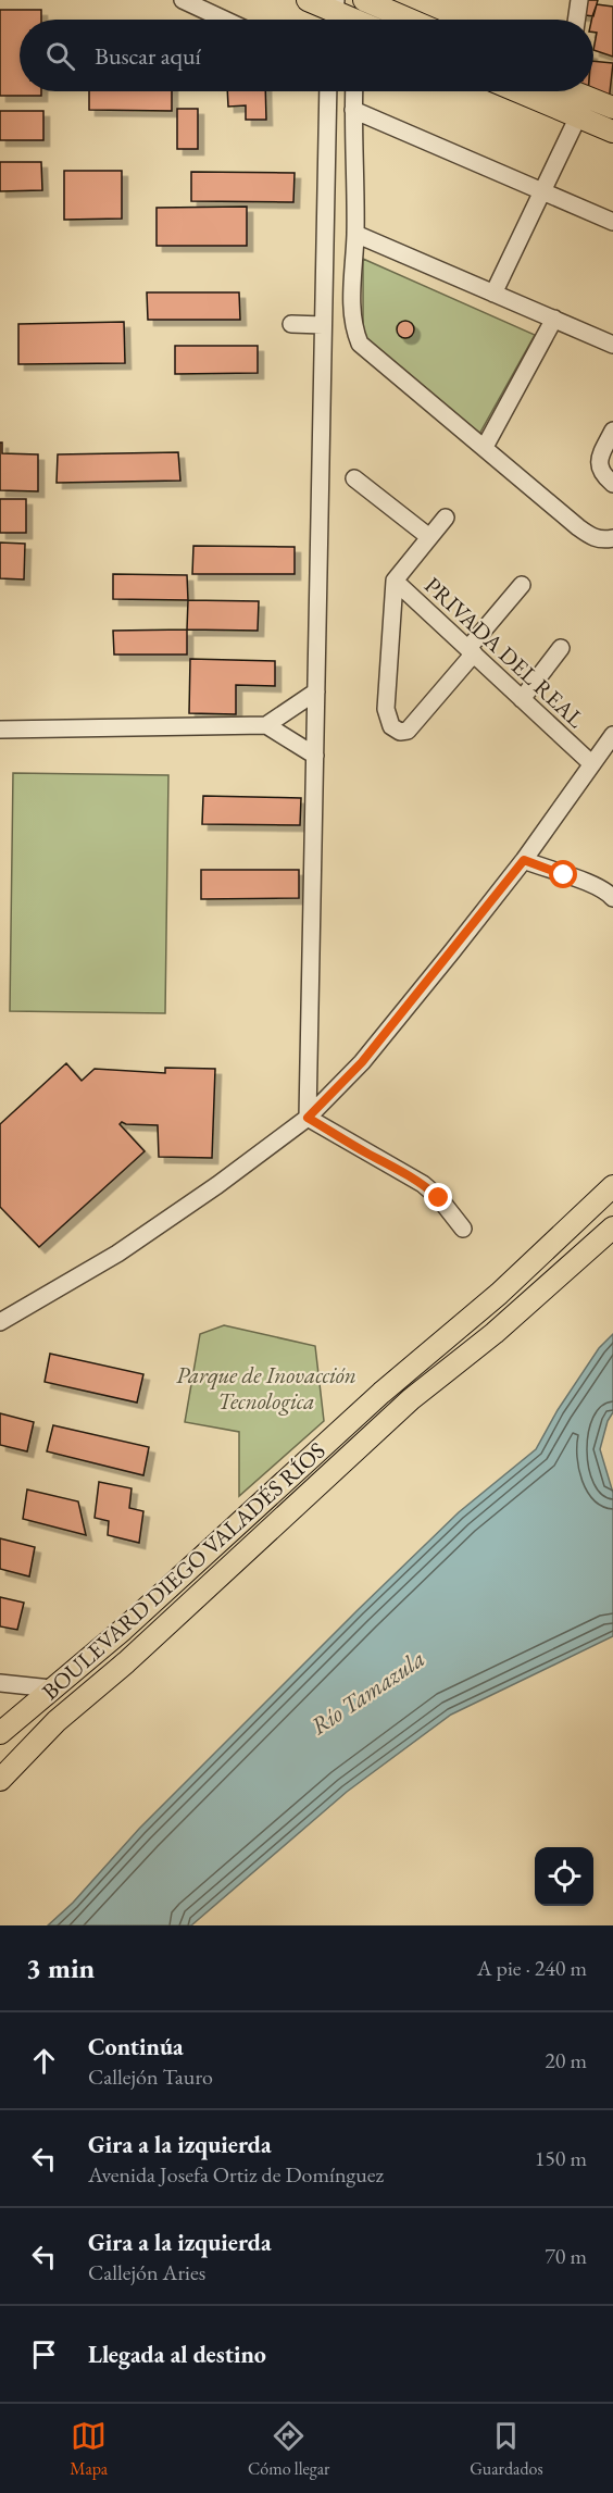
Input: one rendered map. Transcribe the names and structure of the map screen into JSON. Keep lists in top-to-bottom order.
{
  "streets": {
    "main road": ["BOULEVARD DIEGO VALADÉS RÍOS"],
    "street": ["PRIVADA DEL REAL"]
  },
  "water": ["Río Tamazula"],
  "parks": ["Parque de Inovacción Tecnologica"],
  "page": {
    "search": "Buscar aquí",
    "heading": ["3 min", "A pie · 240 m"],
    "list": [
      ["Continúa", "Callejón Tauro", "20 m"],
      ["Gira a la izquierda", "Avenida Josefa Ortiz de Domínguez", "150 m"],
      ["Gira a la izquierda", "Callejón Aries", "70 m"],
      "Llegada al destino"
    ],
    "nav": ["Mapa", "Cómo llegar", "Guardados"]
  }
}
